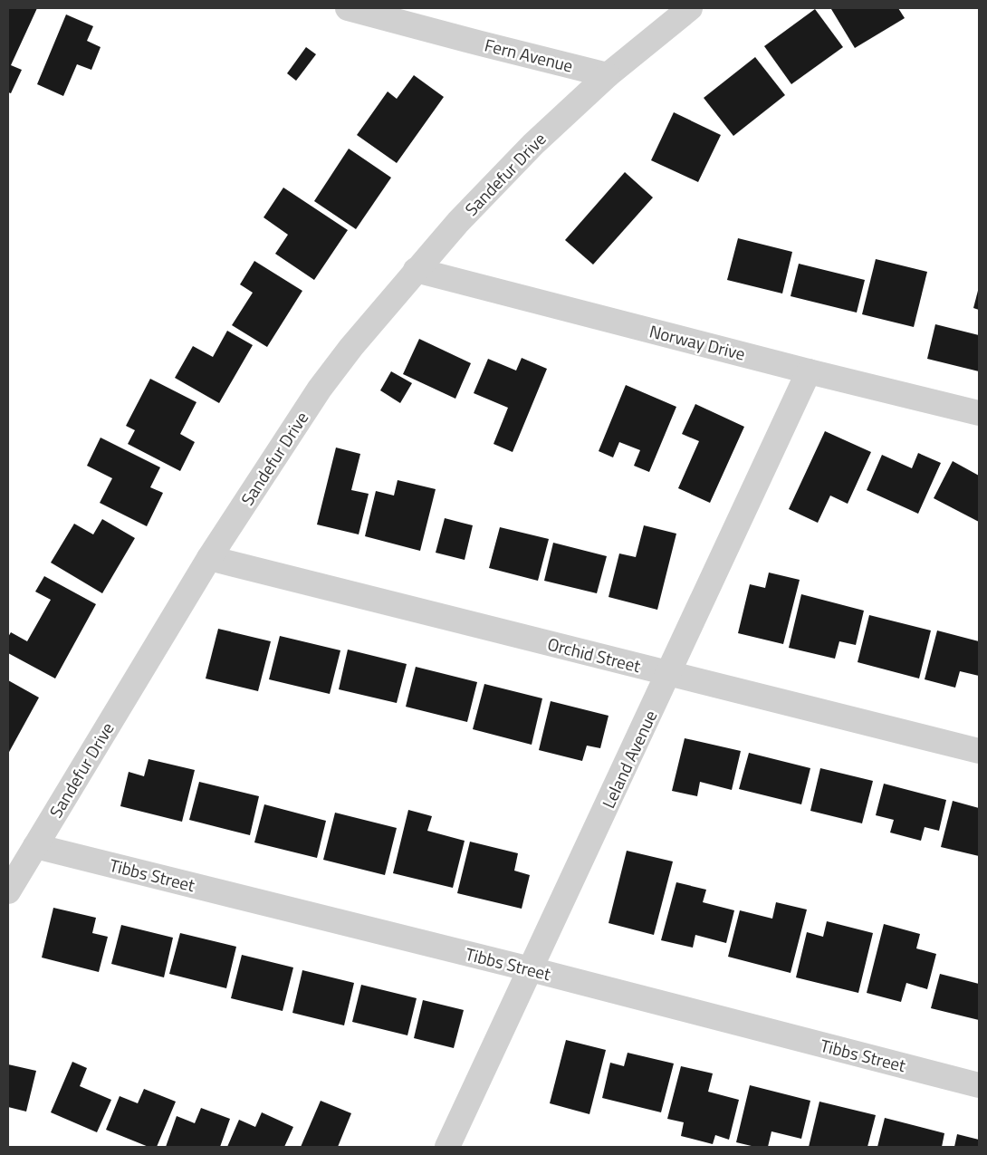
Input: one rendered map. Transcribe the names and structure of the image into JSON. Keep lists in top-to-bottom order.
{
  "streets": {
    "street": [
      "Fern Avenue",
      "Sandefur Drive",
      "Norway Drive",
      "Orchid Street",
      "Leland Avenue",
      "Tibbs Street"
    ]
  },
  "crossings": [
    ["Fern Avenue", "Sandefur Drive"],
    ["Sandefur Drive", "Norway Drive"],
    ["Sandefur Drive", "Orchid Street"],
    ["Sandefur Drive", "Tibbs Street"],
    ["Norway Drive", "Leland Avenue"],
    ["Orchid Street", "Leland Avenue"],
    ["Leland Avenue", "Tibbs Street"]
  ]
}
